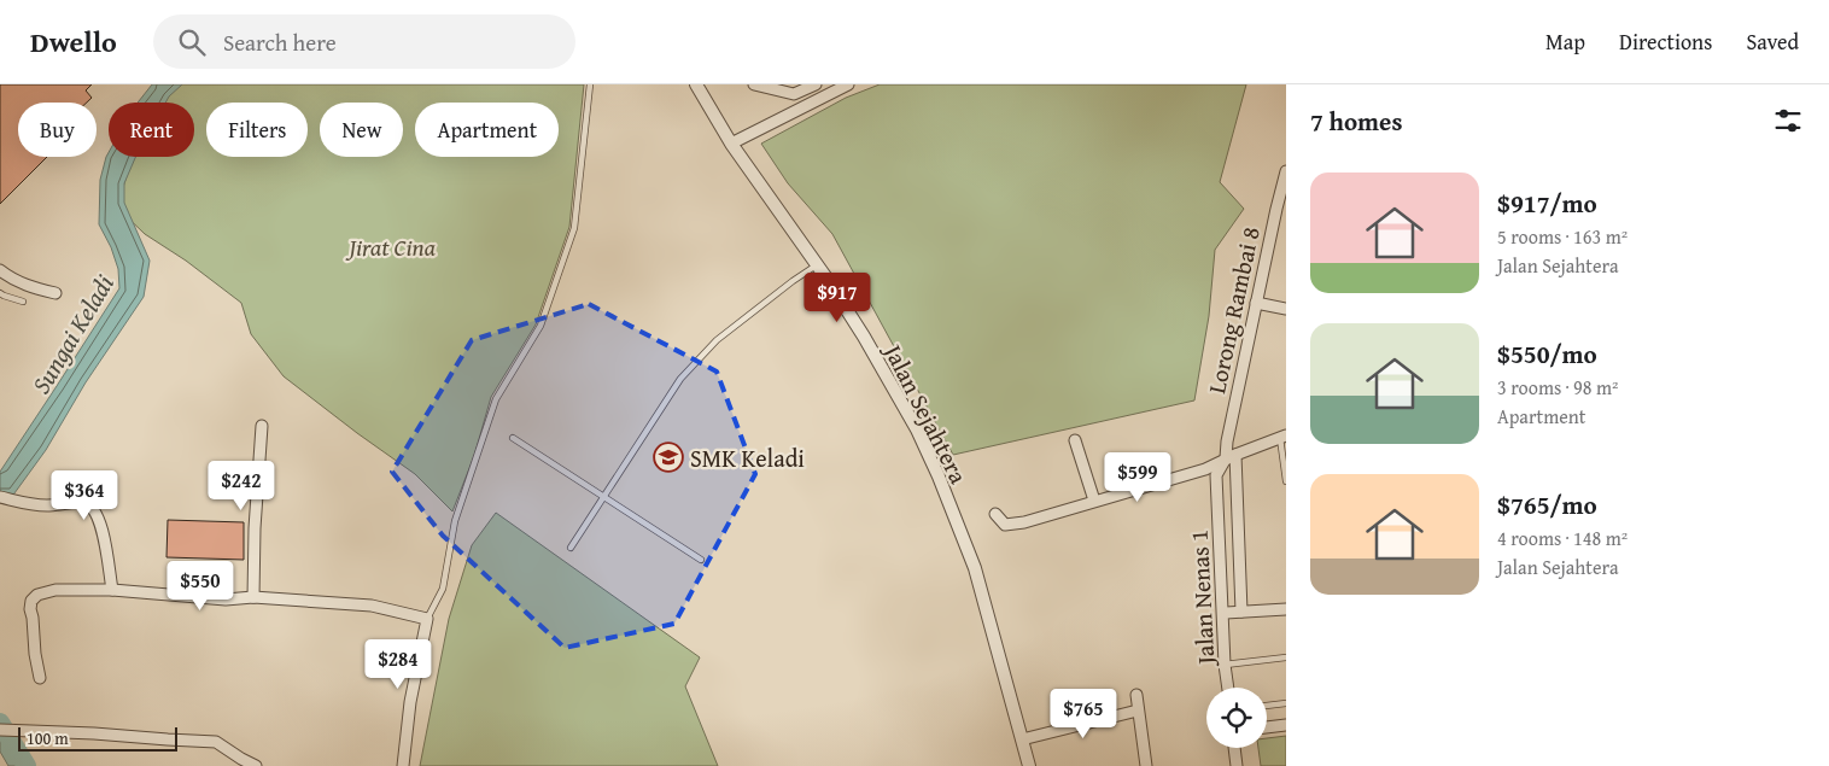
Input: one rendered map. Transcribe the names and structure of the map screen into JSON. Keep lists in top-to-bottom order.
{
  "streets": {
    "street": ["Lorong Rambai 8", "Jalan Sejahtera", "Jalan Nenas 1"]
  },
  "crossings": [
    ["Lorong Rambai 8", "Jalan Nenas 1"]
  ],
  "water": ["Sungai Keladi"],
  "parks": ["Jirat Cina"],
  "places": {
    "school or university": ["SMK Keladi"]
  },
  "scale_bar": "100 m",
  "page": {
    "header": "Dwello",
    "search": "Search here",
    "nav": ["Map", "Directions", "Saved"],
    "heading": "7 homes",
    "chip": [
      "Buy",
      "Rent",
      "Filters",
      "New",
      "Apartment"
    ],
    "list": [
      {
        "name": "$917/mo",
        "note": "5 rooms · 163 m² · Jalan Sejahtera"
      },
      {
        "name": "$550/mo",
        "note": "3 rooms · 98 m² · Apartment"
      },
      {
        "name": "$765/mo",
        "note": "4 rooms · 148 m² · Jalan Sejahtera"
      }
    ],
    "price": [
      "$917",
      "$599",
      "$242",
      "$364",
      "$550",
      "$284",
      "$765"
    ],
    "scale": "100 m"
  }
}
